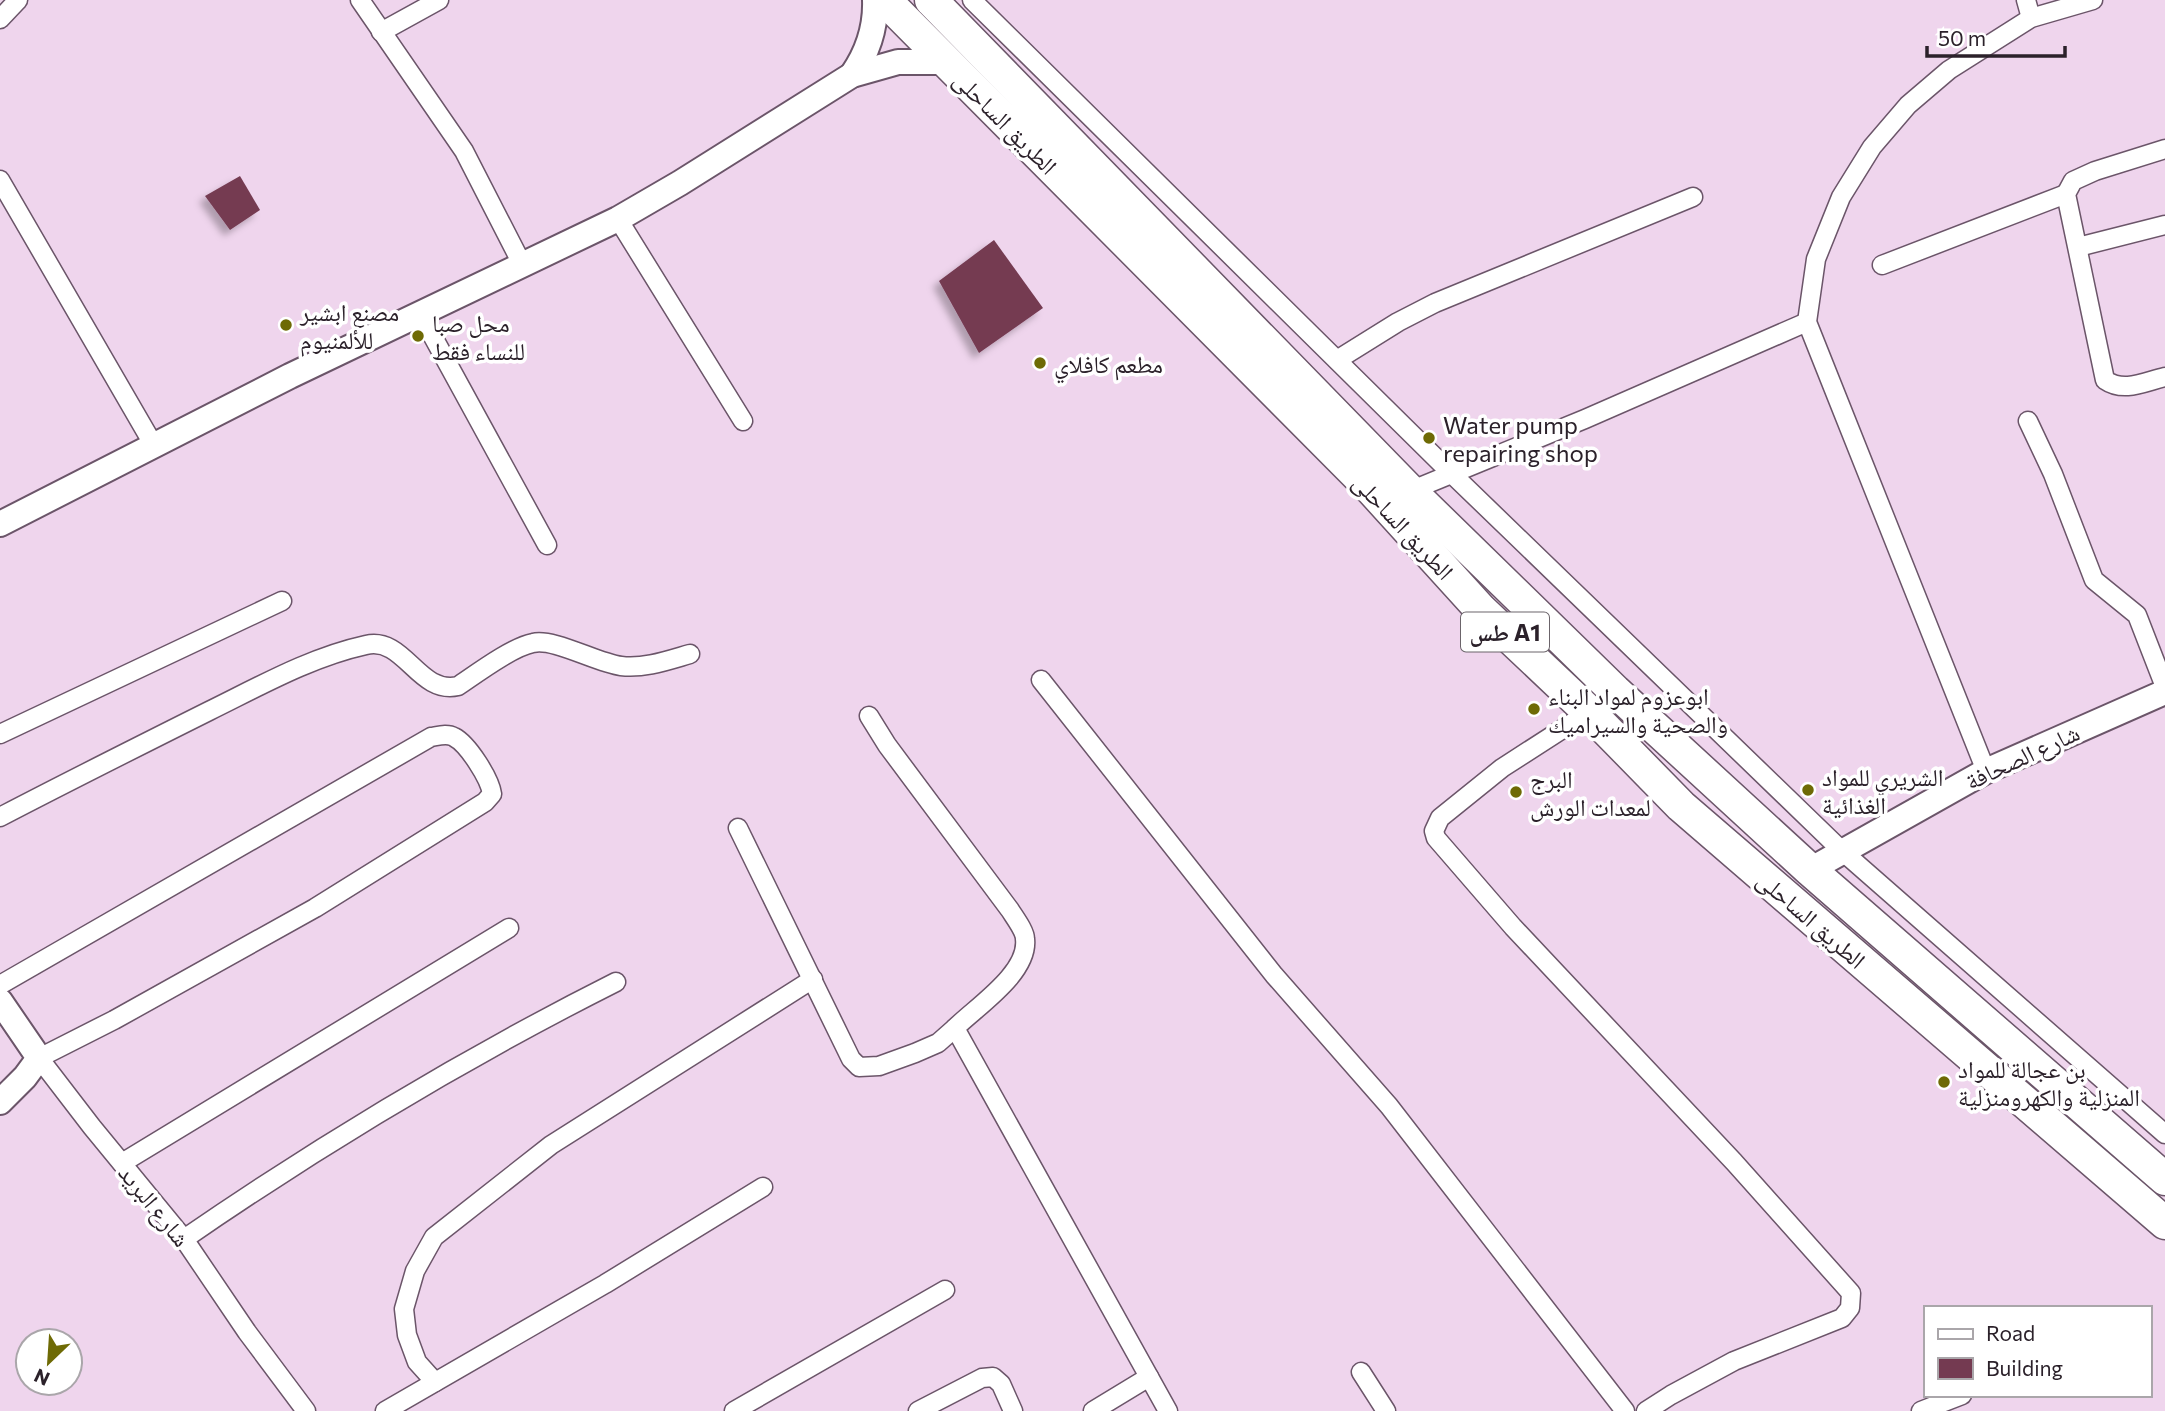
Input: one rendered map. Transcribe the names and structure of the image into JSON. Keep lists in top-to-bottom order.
{
  "streets": {
    "highway": ["الطريق الساحلى", "طس A1"],
    "street": ["شارع الصحافة", "شارع البريد"]
  },
  "crossings": [
    ["الطريق الساحلى", "شارع الصحافة"]
  ],
  "places": [
    "مصنع ابشير للألمنيوم",
    "محل صبا للنساء فقط",
    "مطعم كافلاي",
    "Water pump repairing shop",
    "ابوعزوم لمواد البناء والصحية والسيراميك",
    "الشريري للمواد الغذائية",
    "البرج لمعدات الورش",
    "بن عجالة للمواد المنزلية والكهرومنزلية"
  ],
  "legend": ["Road", "Building"],
  "scale_bar": "50 m",
  "north": "bottom left"
}
